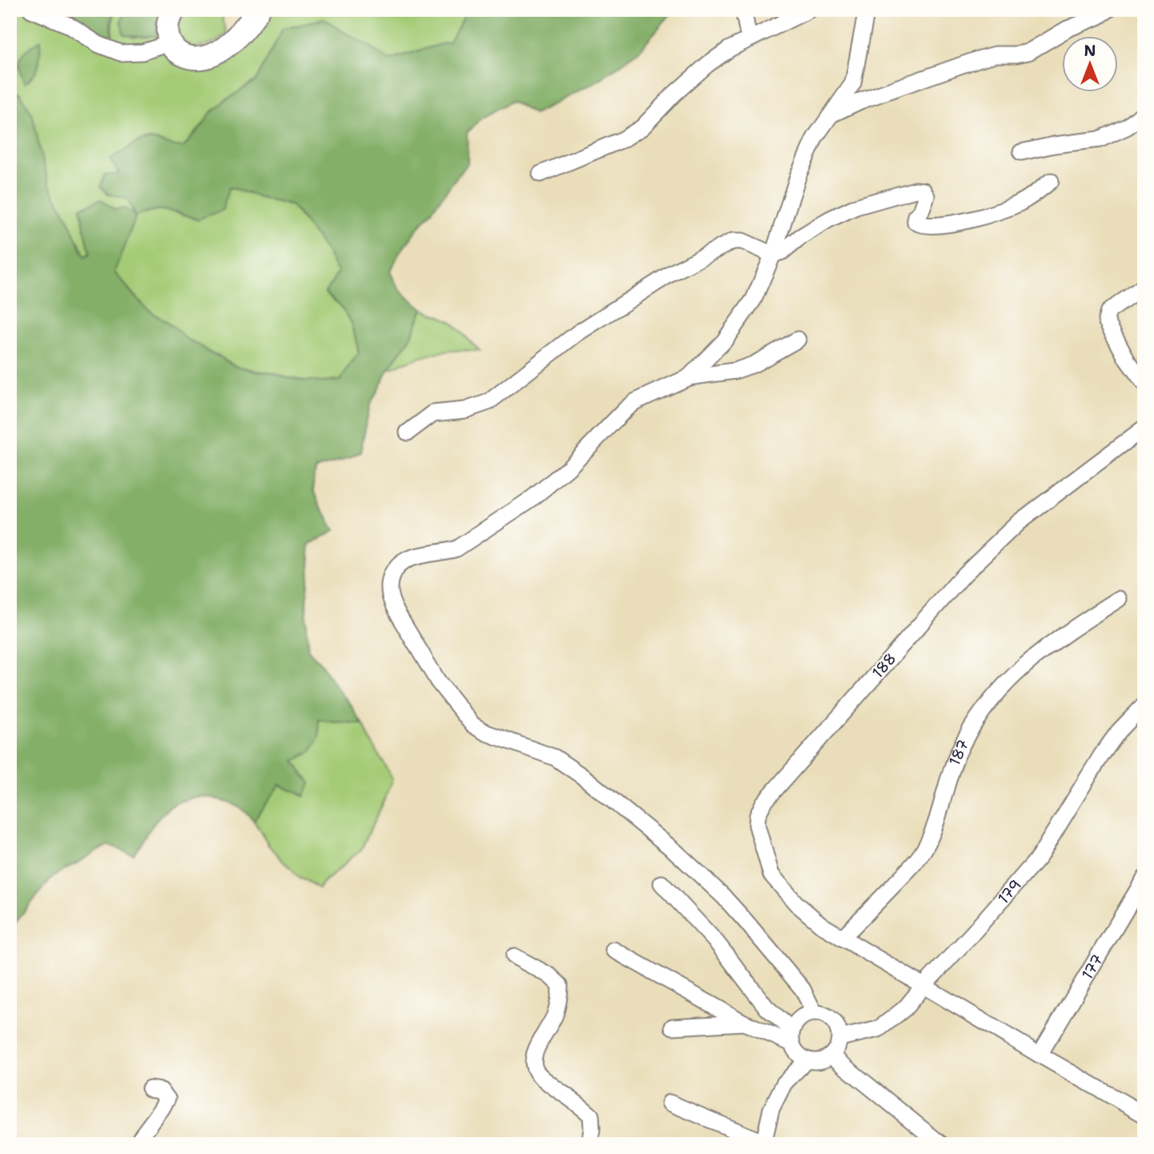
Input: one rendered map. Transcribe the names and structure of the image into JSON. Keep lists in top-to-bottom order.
{
  "streets": {
    "street": [
      "188",
      "187",
      "179",
      "177"
    ]
  },
  "crossings": [
    ["188", "187"],
    ["188", "179"],
    ["188", "177"]
  ],
  "north": "top"
}
